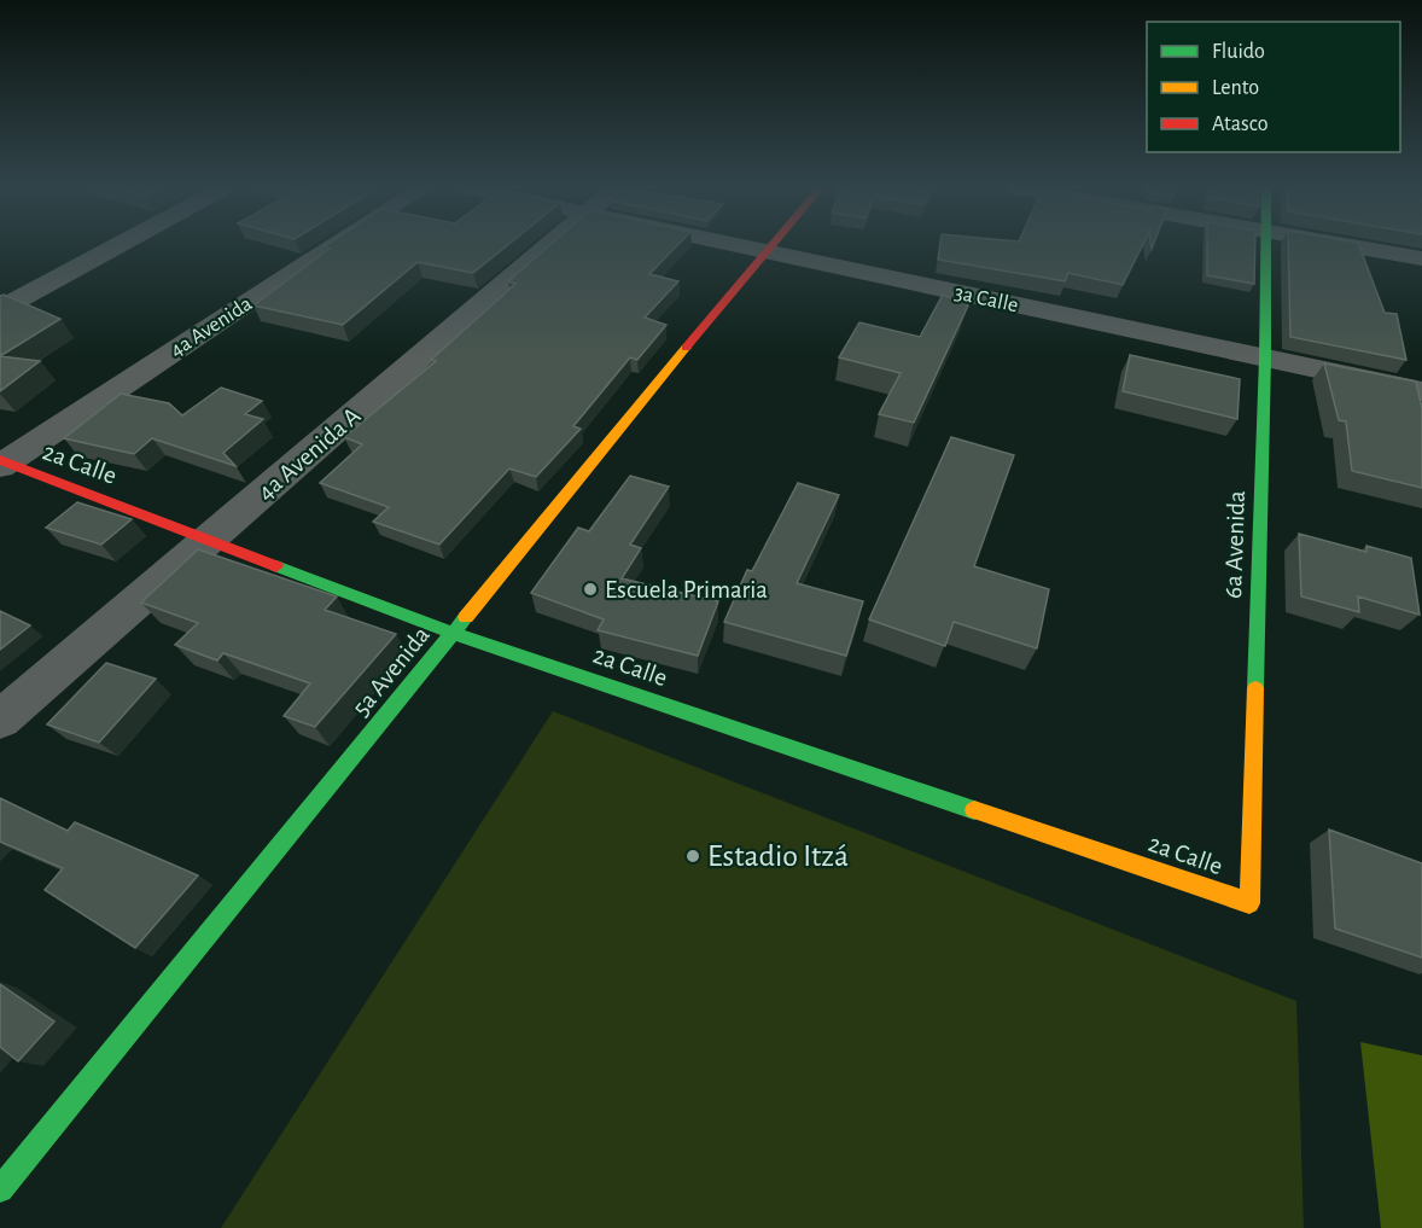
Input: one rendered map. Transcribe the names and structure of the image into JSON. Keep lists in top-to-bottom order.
{
  "streets": {
    "street": [
      "3a Calle",
      "4a Avenida",
      "4a Avenida A",
      "2a Calle",
      "6a Avenida",
      "5a Avenida"
    ]
  },
  "crossings": [
    ["3a Calle", "6a Avenida"],
    ["3a Calle", "5a Avenida"],
    ["4a Avenida", "2a Calle"],
    ["4a Avenida A", "2a Calle"],
    ["2a Calle", "6a Avenida"],
    ["2a Calle", "5a Avenida"]
  ],
  "places": ["Escuela Primaria", "Estadio Itzá"],
  "legend": ["Fluido", "Lento", "Atasco"]
}
